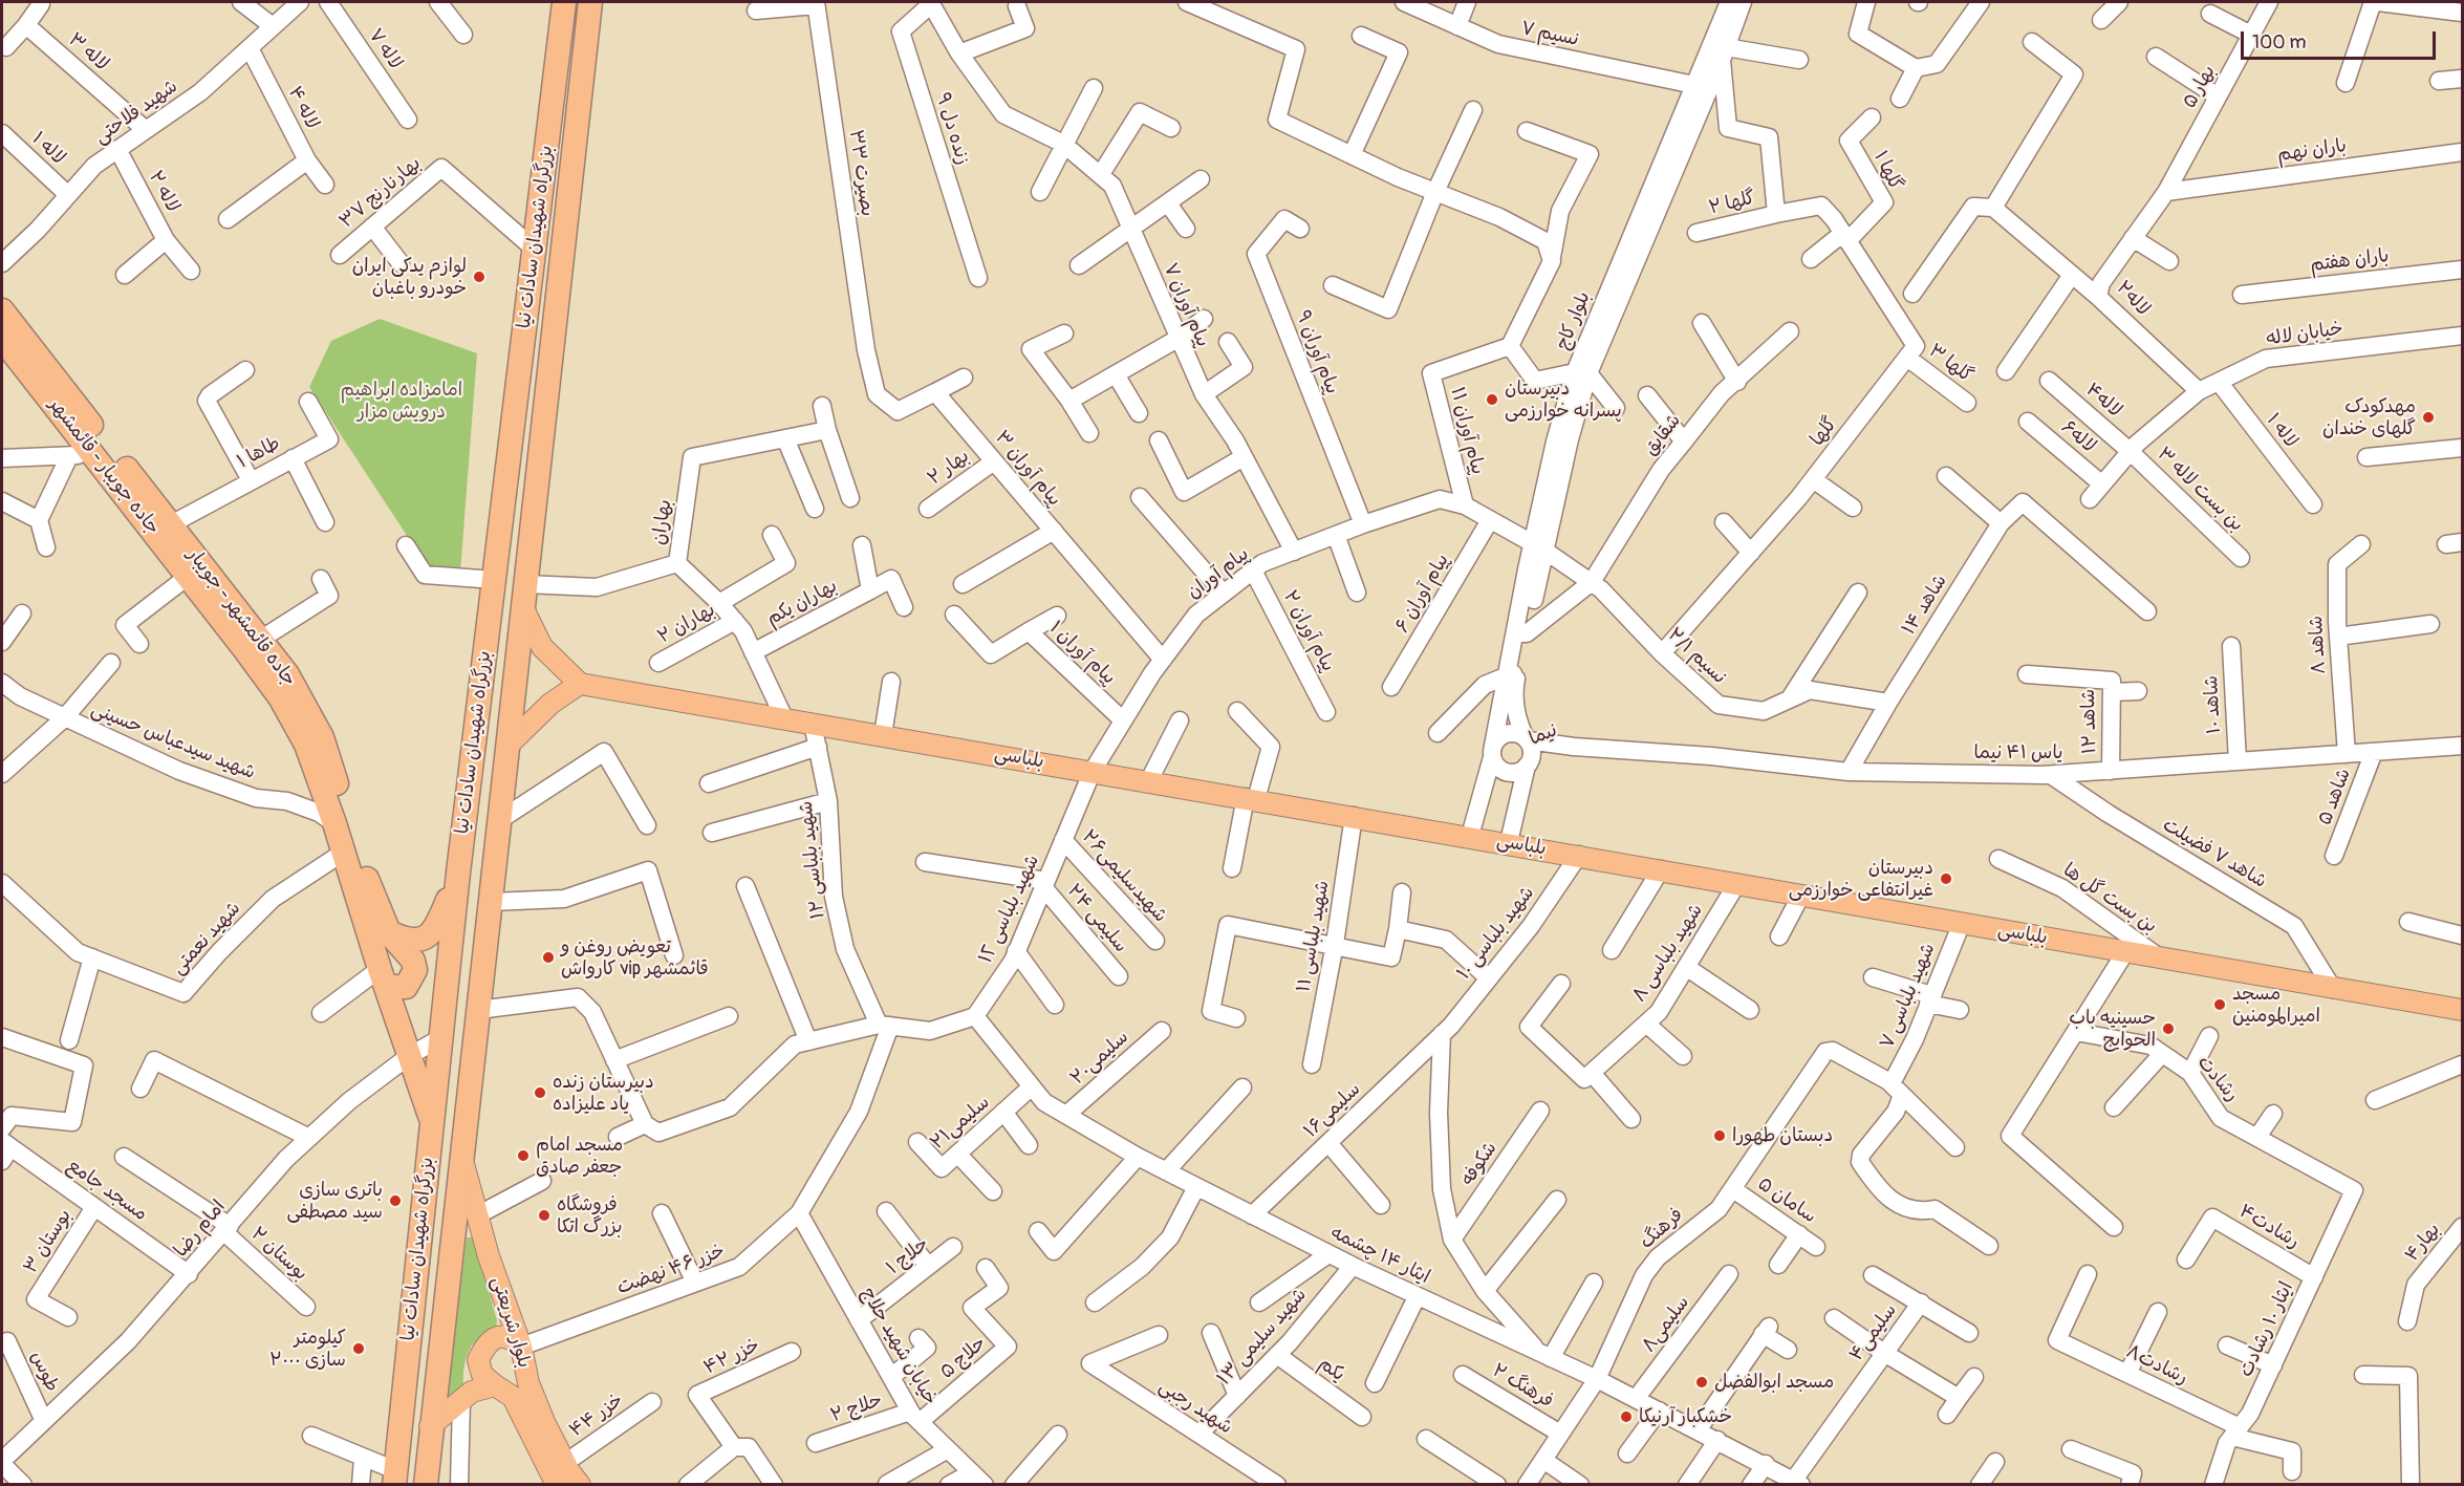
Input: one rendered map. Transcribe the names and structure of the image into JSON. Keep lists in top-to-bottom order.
{
  "streets": {
    "highway": ["بزرگراه شهیدان سادات نیا", "جاده جویبار - قائمشهر", "جاده قائمشهر - جویبار"],
    "main road": ["بلباسی", "بلوار شریعتی"],
    "street": [
      "نسیم ۷",
      "لاله ۷",
      "لاله ۳",
      "بهار ۵",
      "لاله ۴",
      "شهید فلاحتی",
      "زنده دل ۹",
      "لاله ۱",
      "باران نهم",
      "گلها ۱",
      "بصیرت ۳۳",
      "لاله ۲",
      "بهارنارنج ۳۷",
      "گلها ۲",
      "باران هفتم",
      "لاله۲",
      "پیام آوران ۷",
      "بلوار کاج",
      "خیابان لاله",
      "پیام آوران ۹",
      "گلها ۳",
      "لاله۴",
      "پیام آوران ۱۱",
      "گلها",
      "شقایق",
      "لاله۶",
      "طاها ۱",
      "بهار ۲",
      "پیام آوران ۳",
      "بن بست لاله ۳",
      "بهاران",
      "پیام آوران",
      "پیام آوران ۶",
      "بهاران یکم",
      "شاهد ۱۴",
      "بهاران ۲",
      "پیام آوران ۲",
      "شاهد ۸",
      "پیام آوران ۱",
      "نسیم ۲/۱",
      "شاهد ۱۰",
      "شاهد ۱۲",
      "نیما",
      "شهید سیدعباس حسینی",
      "یاس ۴۱ نیما",
      "شاهد ۵",
      "شاهد ۷ فضیلت",
      "شهید بلباسی ١٣",
      "شهیدسلیمی۲۶",
      "بن بست گل ها",
      "شهید بلباسی ١٢",
      "سلیمی ۲۴",
      "شهید بلباسی ١٠",
      "شهید بلباسی ١١",
      "شهید نعمتی",
      "شهید بلباسی ۸",
      "شهید بلباسی ۷",
      "سلیمی۲۰",
      "رشادت",
      "سلیمی۱۶",
      "سلیمی۲۱",
      "شکوفه",
      "مسجد جامع",
      "سامان ۵",
      "رشادت۴",
      "امام رضا",
      "فرهنگ",
      "بوستان ۳",
      "بهار۴",
      "بوستان ۲",
      "ایثار ۱۴ چشمه",
      "حلاج ۱",
      "خزر ۴۶ نهضت",
      "سلیمی۸",
      "ایثار ۱۰ رشادت",
      "سلیمی۴",
      "شهید سلیمی ۱۳",
      "خیابان شهید حلاج",
      "خزر ۴۲",
      "حلاج ۵",
      "رشادت۸",
      "یکم",
      "طوس",
      "فرهنگ ۲",
      "شهید رجبی",
      "حلاج ۲",
      "خزر ۴۴"
    ]
  },
  "crossings": [
    ["نسیم ۷", "بلوار کاج"],
    ["لاله ۳", "شهید فلاحتی"],
    ["بهار ۵", "باران نهم"],
    ["بهار ۵", "لاله۲"],
    ["لاله ۴", "شهید فلاحتی"],
    ["شهید فلاحتی", "لاله ۱"],
    ["شهید فلاحتی", "لاله ۲"],
    ["لاله ۱", "خیابان لاله"],
    ["باران نهم", "لاله۲"],
    ["گلها ۱", "گلها ۲"],
    ["بصیرت ۳۳", "پیام آوران ۳"],
    ["بهارنارنج ۳۷", "بزرگراه شهیدان سادات نیا"],
    ["بزرگراه شهیدان سادات نیا", "جاده جویبار - قائمشهر"],
    ["بزرگراه شهیدان سادات نیا", "امام رضا"],
    ["بزرگراه شهیدان سادات نیا", "بلوار شریعتی"],
    ["لاله۲", "خیابان لاله"],
    ["پیام آوران ۷", "پیام آوران"],
    ["بلوار کاج", "نسیم ۲/۱"],
    ["بلوار کاج", "نیما"],
    ["بلوار کاج", "بلباسی"],
    ["خیابان لاله", "لاله۴"],
    ["خیابان لاله", "لاله۶"],
    ["خیابان لاله", "بن بست لاله ۳"],
    ["پیام آوران ۹", "پیام آوران"],
    ["گلها ۳", "گلها"],
    ["لاله۴", "بن بست لاله ۳"],
    ["پیام آوران ۱۱", "نسیم ۲/۱"],
    ["گلها", "نسیم ۲/۱"],
    ["شقایق", "نسیم ۲/۱"],
    ["طاها ۱", "جاده قائمشهر - جویبار"],
    ["جاده جویبار - قائمشهر", "جاده قائمشهر - جویبار"],
    ["جاده جویبار - قائمشهر", "شهید سیدعباس حسینی"],
    ["جاده جویبار - قائمشهر", "شهید نعمتی"],
    ["جاده جویبار - قائمشهر", "امام رضا"],
    ["بهار ۲", "پیام آوران ۳"],
    ["پیام آوران ۳", "پیام آوران"],
    ["بهاران", "بهاران یکم"],
    ["بهاران", "بهاران ۲"],
    ["بهاران", "بلباسی"],
    ["پیام آوران", "پیام آوران ۲"],
    ["پیام آوران", "پیام آوران ۱"],
    ["پیام آوران", "نسیم ۲/۱"],
    ["پیام آوران", "بلباسی"],
    ["پیام آوران", "شهید بلباسی ١٢"],
    ["پیام آوران ۶", "نسیم ۲/۱"],
    ["شاهد ۱۴", "نسیم ۲/۱"],
    ["شاهد ۱۴", "یاس ۴۱ نیما"],
    ["شاهد ۸", "یاس ۴۱ نیما"],
    ["شاهد ۱۰", "یاس ۴۱ نیما"],
    ["شاهد ۱۲", "یاس ۴۱ نیما"],
    ["نیما", "یاس ۴۱ نیما"],
    ["یاس ۴۱ نیما", "شاهد ۵"],
    ["یاس ۴۱ نیما", "شاهد ۷ فضیلت"],
    ["بلباسی", "شاهد ۷ فضیلت"],
    ["بلباسی", "شهید بلباسی ١٣"],
    ["بلباسی", "بن بست گل ها"],
    ["بلباسی", "شهید بلباسی ١٢"],
    ["بلباسی", "شهید بلباسی ١٠"],
    ["بلباسی", "شهید بلباسی ١١"],
    ["بلباسی", "شهید بلباسی ۸"],
    ["بلباسی", "شهید بلباسی ۷"],
    ["شهید بلباسی ١٣", "خزر ۴۶ نهضت"],
    ["شهیدسلیمی۲۶", "شهید بلباسی ١٢"],
    ["شهید بلباسی ١٢", "سلیمی ۲۴"],
    ["شهید بلباسی ١٢", "ایثار ۱۴ چشمه"],
    ["شهید بلباسی ١٠", "سلیمی۱۶"],
    ["شهید بلباسی ۷", "فرهنگ"],
    ["سلیمی۲۰", "ایثار ۱۴ چشمه"],
    ["رشادت", "ایثار ۱۰ رشادت"],
    ["سلیمی۱۶", "ایثار ۱۴ چشمه"],
    ["سلیمی۲۱", "ایثار ۱۴ چشمه"],
    ["مسجد جامع", "امام رضا"],
    ["مسجد جامع", "بوستان ۳"],
    ["سامان ۵", "فرهنگ"],
    ["رشادت۴", "ایثار ۱۰ رشادت"],
    ["امام رضا", "بوستان ۲"],
    ["امام رضا", "طوس"],
    ["فرهنگ", "ایثار ۱۴ چشمه"],
    ["فرهنگ", "فرهنگ ۲"],
    ["ایثار ۱۴ چشمه", "سلیمی۸"],
    ["ایثار ۱۴ چشمه", "سلیمی۴"],
    ["ایثار ۱۴ چشمه", "شهید سلیمی ۱۳"],
    ["حلاج ۱", "خیابان شهید حلاج"],
    ["خزر ۴۶ نهضت", "بلوار شریعتی"],
    ["خزر ۴۶ نهضت", "خیابان شهید حلاج"],
    ["بلوار شریعتی", "خزر ۴۴"],
    ["ایثار ۱۰ رشادت", "رشادت۸"],
    ["شهید سلیمی ۱۳", "یکم"],
    ["شهید سلیمی ۱۳", "شهید رجبی"],
    ["خیابان شهید حلاج", "حلاج ۵"],
    ["خیابان شهید حلاج", "حلاج ۲"],
    ["حلاج ۵", "حلاج ۲"]
  ],
  "parks": ["امامزاده ابراهیم درویش مزار"],
  "places": [
    "لوازم یدکی ایران خودرو باغبان",
    "دبیرستان پسرانه خوارزمی",
    "مهدکودک گلهای خندان",
    "دبیرستان غیرانتفاعی خوارزمی",
    "تعویض روغن و کارواش vip قائمشهر",
    "مسجد امیرالمومنین",
    "حسینیه باب الحوایج",
    "دبیرستان زنده یاد علیزاده",
    "دبستان طهورا",
    "مسجد امام جعفر صادق",
    "باتری سازی سید مصطفی",
    "فروشگاه بزرگ اتکا",
    "کیلومتر سازی ۲۰۰۰",
    "مسجد ابوالفضل",
    "خشکبار آرنیکا"
  ],
  "scale_bar": "100 m"
}
